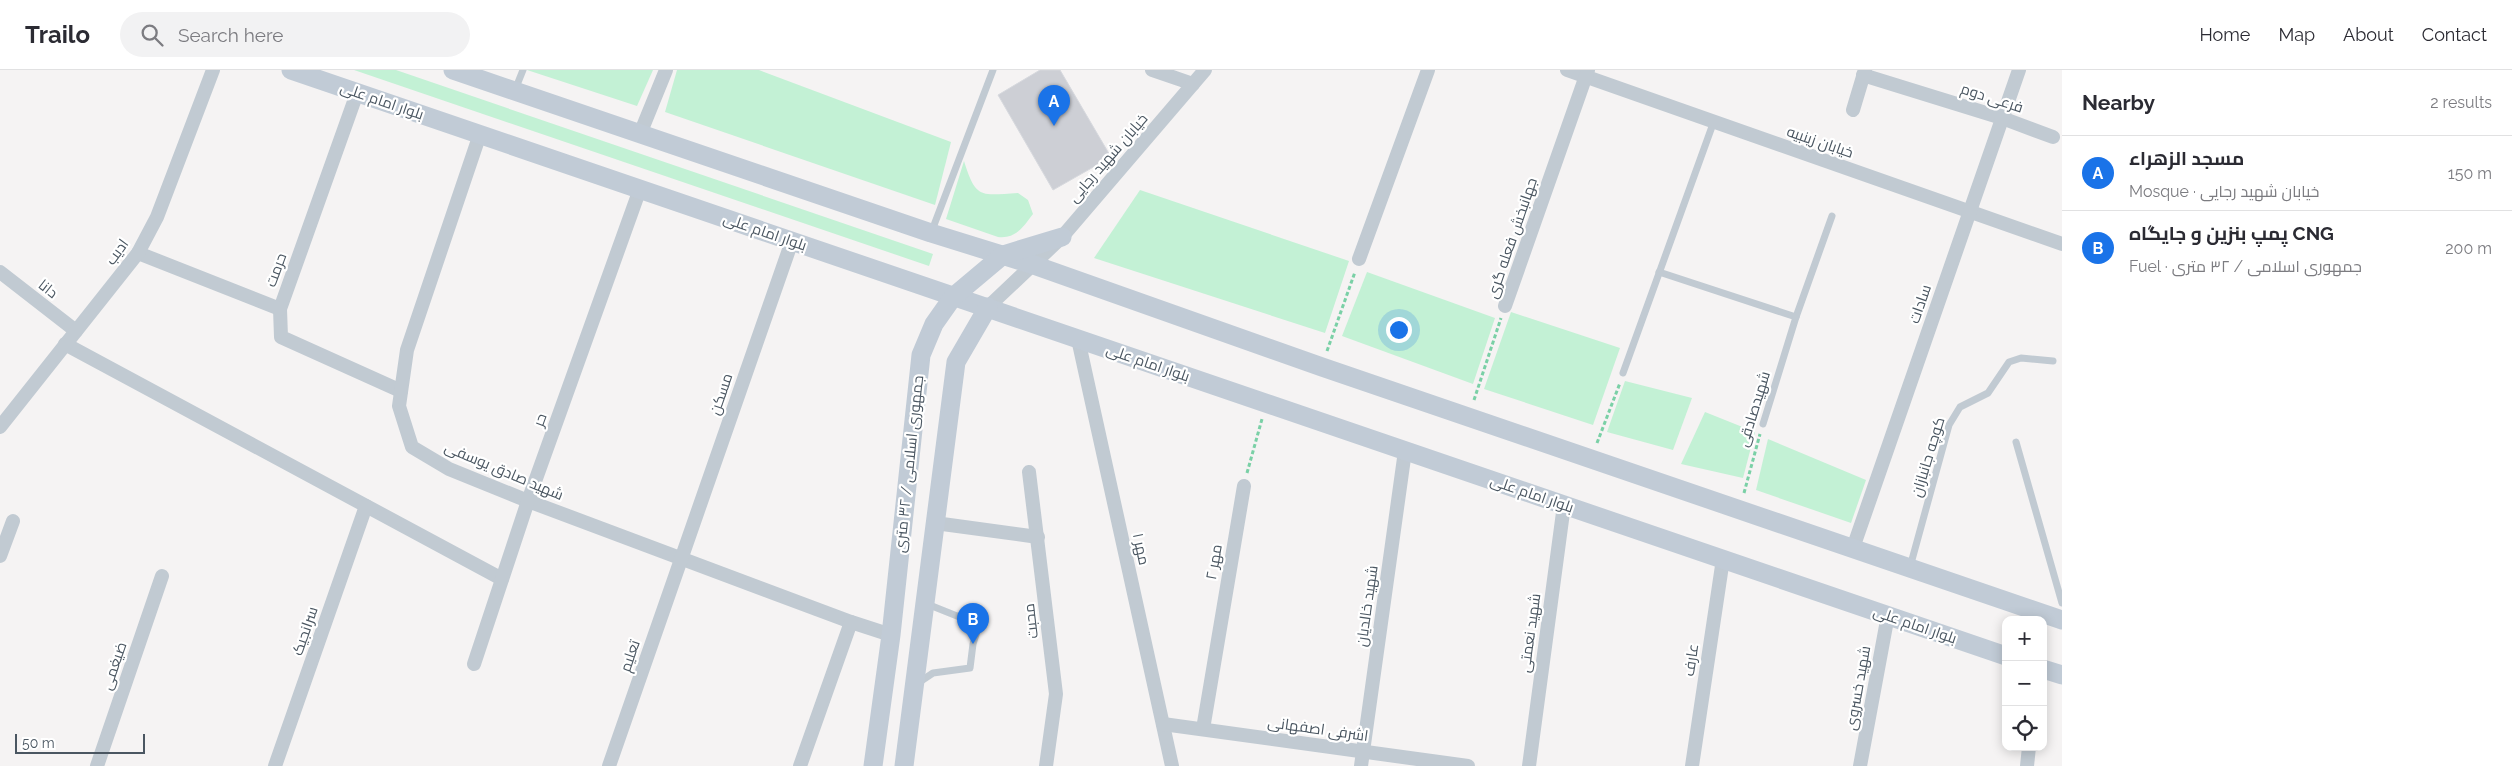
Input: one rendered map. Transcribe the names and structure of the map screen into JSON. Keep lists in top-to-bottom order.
{
  "streets": {
    "main road": ["بلوار امام علی", "جمهوری اسلامی / ۳۲ متری"],
    "street": [
      "فرعی دوم",
      "خیابان زینبیه",
      "خیابان شهید رجایی",
      "جهانبخش فعله گری",
      "ادیب",
      "حرمت",
      "دانا",
      "سادات",
      "مسکن",
      "حر",
      "شهید صادق یوسفی",
      "مهر ۱",
      "مهر ۲",
      "شهید خالدیان",
      "محبت",
      "سرانجیک",
      "شهید نعمتی",
      "تعلیم",
      "عارف",
      "ضیغمی",
      "شهید خسروی",
      "اشرفی اصفهانی"
    ],
    "lane": ["شهیدصادقی", "کوچه جانبازان"]
  },
  "crossings": [
    ["فرعی دوم", "سادات"],
    ["بلوار امام علی", "خیابان شهید رجایی"],
    ["بلوار امام علی", "حرمت"],
    ["بلوار امام علی", "مسکن"],
    ["بلوار امام علی", "حر"],
    ["بلوار امام علی", "جمهوری اسلامی / ۳۲ متری"],
    ["بلوار امام علی", "شهید صادق یوسفی"],
    ["بلوار امام علی", "مهر ۱"],
    ["بلوار امام علی", "شهید خالدیان"],
    ["بلوار امام علی", "شهید نعمتی"],
    ["بلوار امام علی", "عارف"],
    ["بلوار امام علی", "شهید خسروی"],
    ["خیابان زینبیه", "جهانبخش فعله گری"],
    ["خیابان زینبیه", "سادات"],
    ["خیابان شهید رجایی", "جمهوری اسلامی / ۳۲ متری"],
    ["ادیب", "دانا"],
    ["حرمت", "شهید صادق یوسفی"],
    ["مسکن", "شهید صادق یوسفی"],
    ["مسکن", "تعلیم"],
    ["حر", "شهید صادق یوسفی"],
    ["جمهوری اسلامی / ۳۲ متری", "شهید صادق یوسفی"],
    ["شهید صادق یوسفی", "تعلیم"],
    ["مهر ۱", "اشرفی اصفهانی"],
    ["مهر ۲", "اشرفی اصفهانی"],
    ["شهید خالدیان", "اشرفی اصفهانی"]
  ],
  "scale_bar": "50 m",
  "page": {
    "header": "Trailo",
    "search": "Search here",
    "nav": [
      "Home",
      "Map",
      "About",
      "Contact"
    ],
    "heading": ["Nearby", "2 results"],
    "pins": ["A", "B"],
    "list": [
      {
        "mark": "A",
        "name": "مسجد الزهراء",
        "note": "Mosque · خیابان شهید رجایی",
        "value": "150 m"
      },
      {
        "mark": "B",
        "name": "پمپ بنزین و جایگاه CNG",
        "note": "Fuel · جمهوری اسلامی / ۳۲ متری",
        "value": "200 m"
      }
    ],
    "map_buttons": ["+", "−"],
    "scale": "50 m"
  }
}
